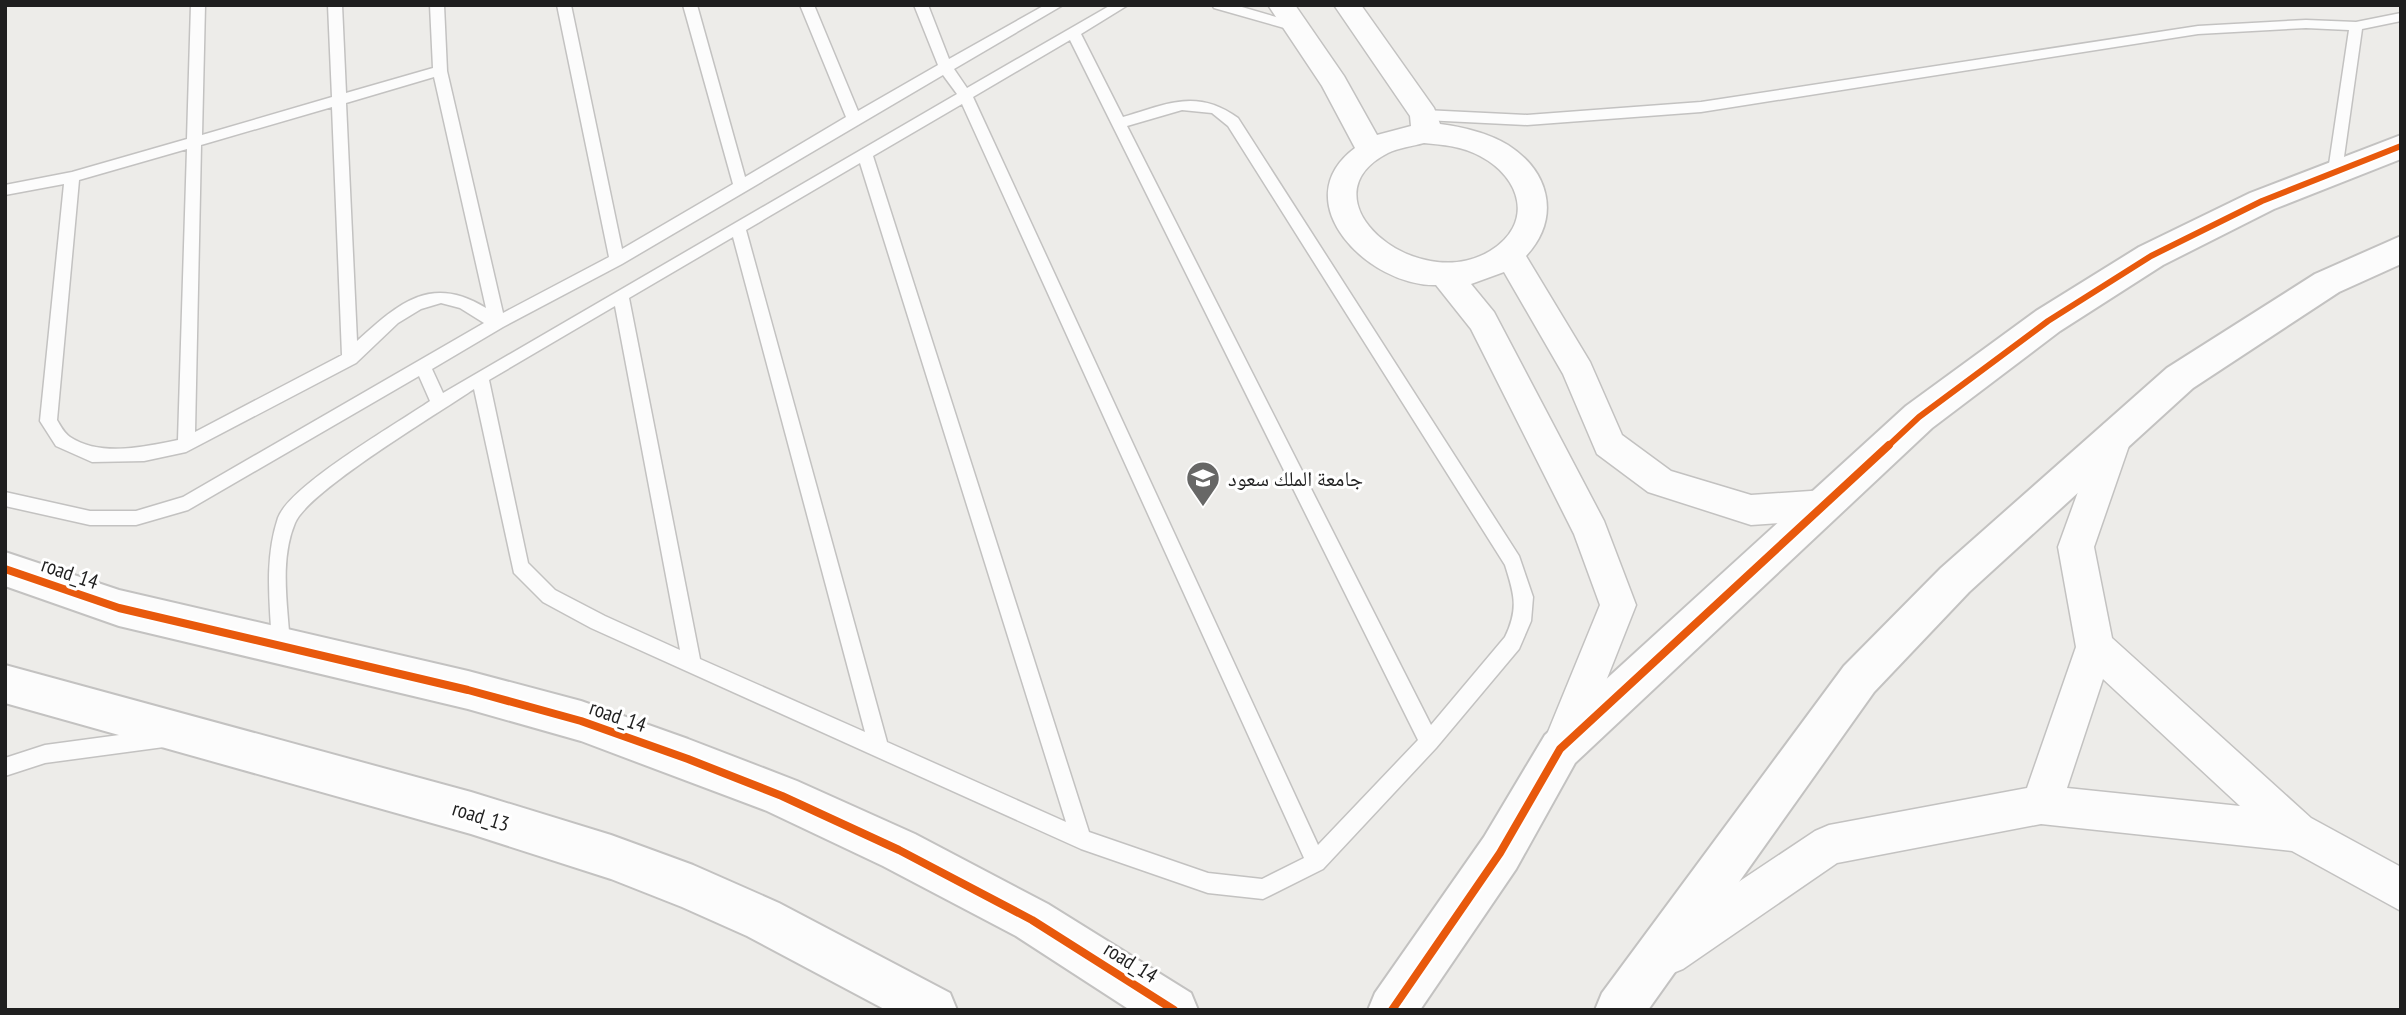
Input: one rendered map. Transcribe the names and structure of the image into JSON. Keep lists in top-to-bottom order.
{
  "streets": {
    "street": ["road_14", "road_13"]
  },
  "places": {
    "school or university": ["جامعة الملك سعود"]
  }
}
